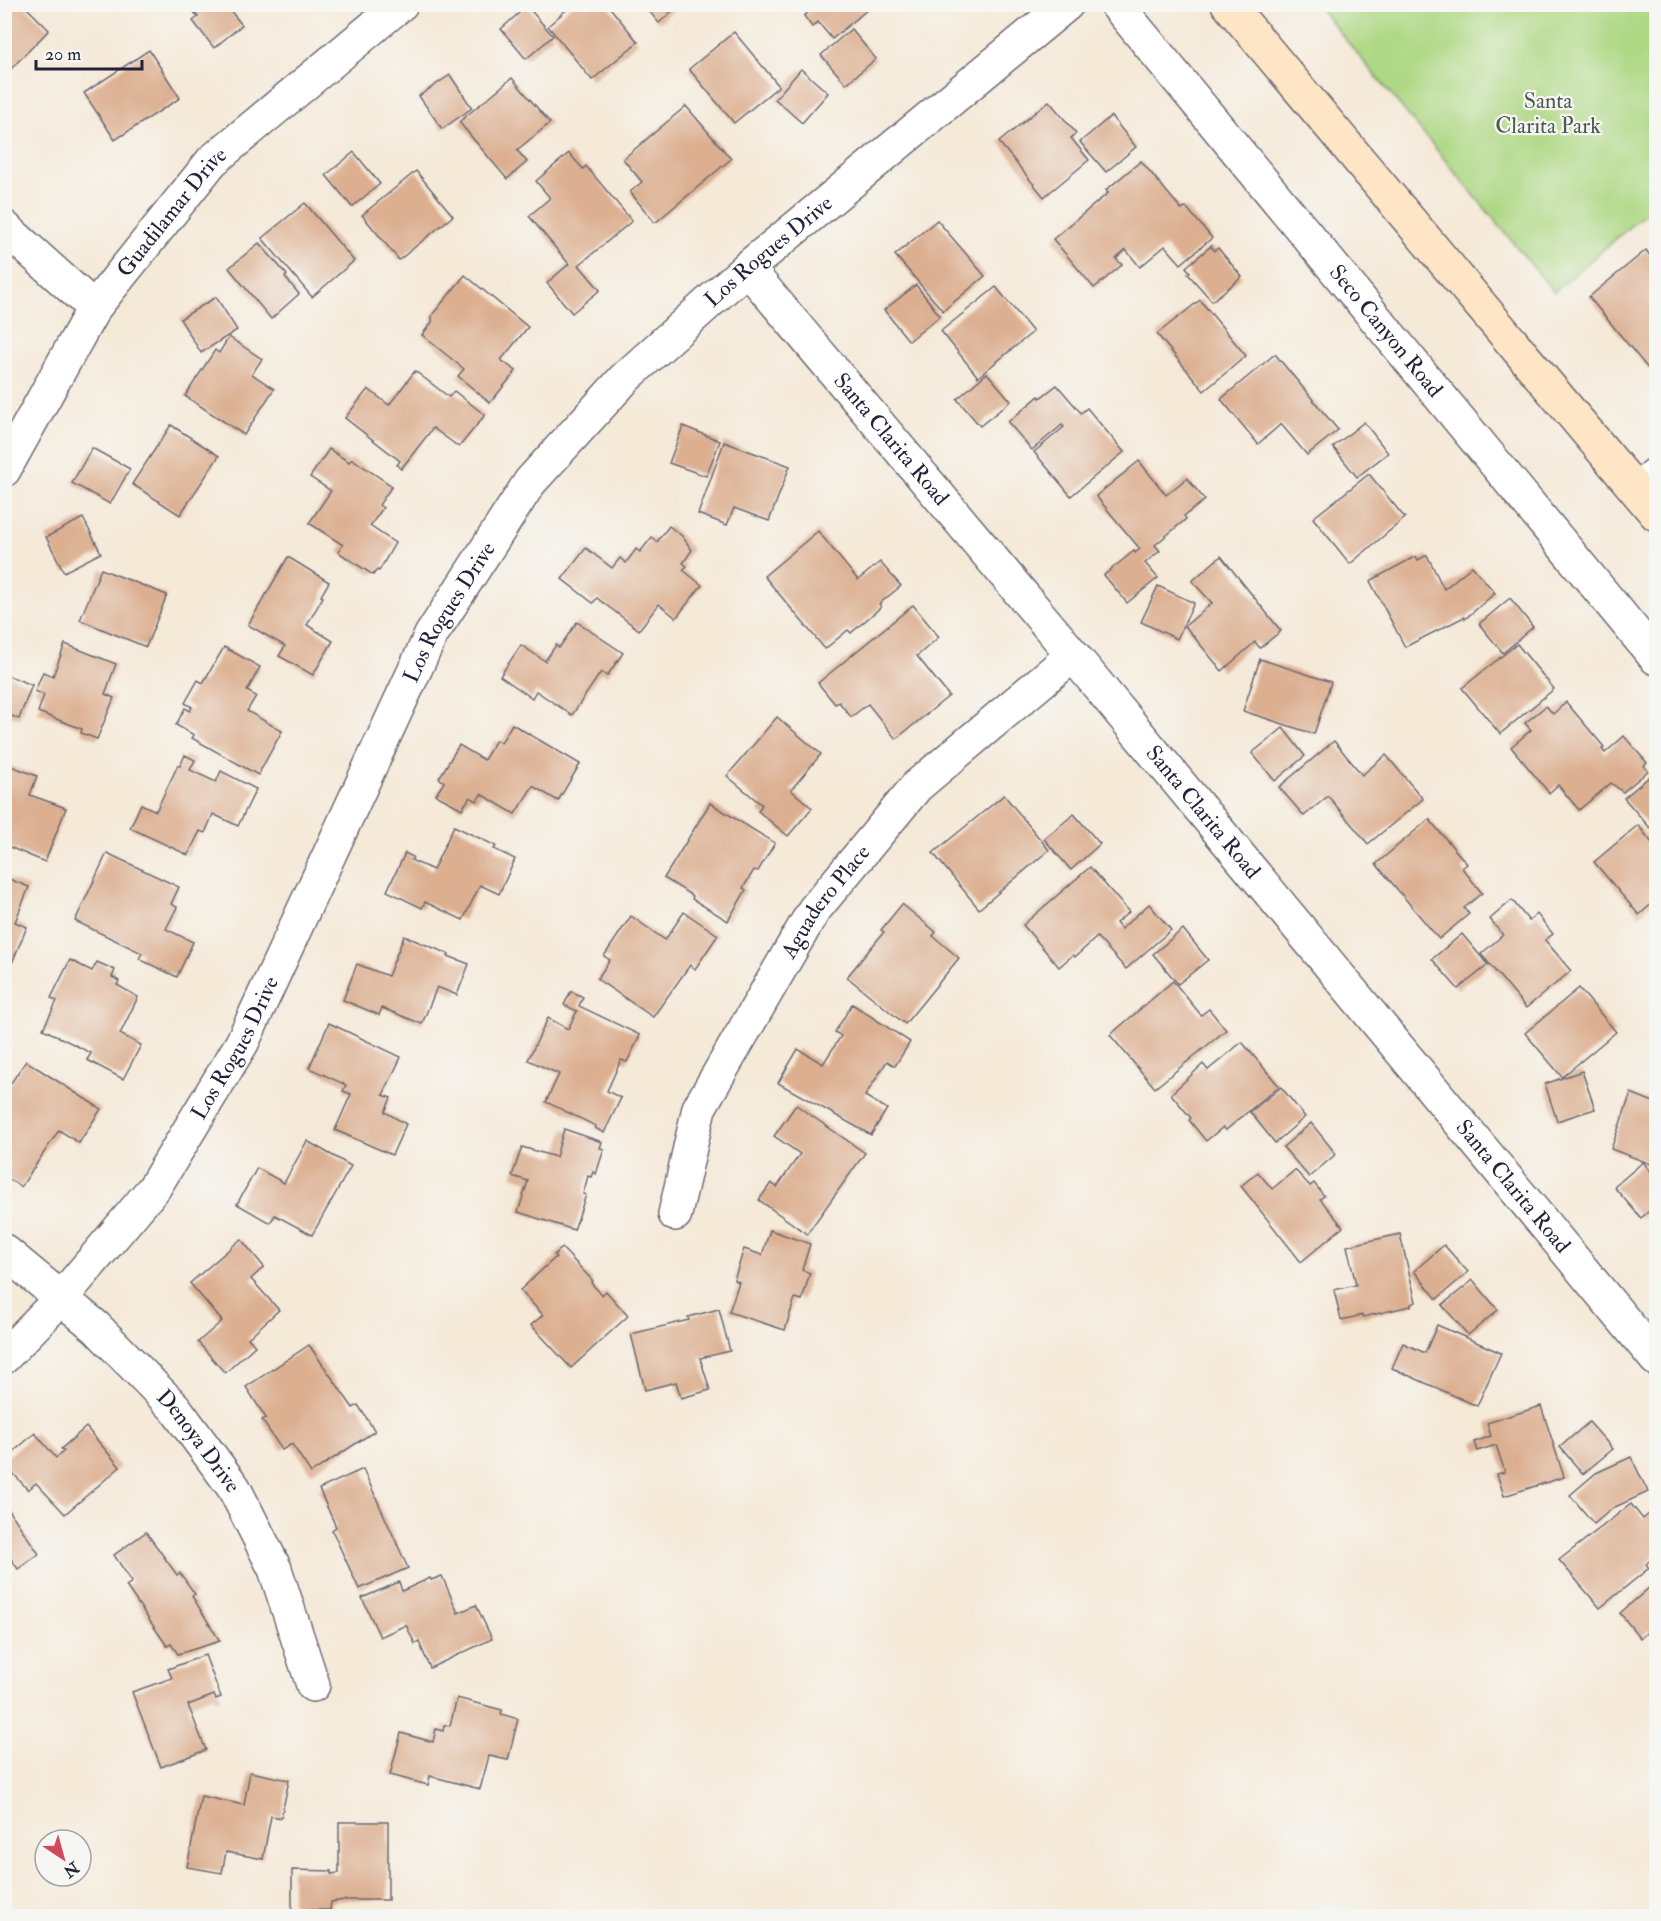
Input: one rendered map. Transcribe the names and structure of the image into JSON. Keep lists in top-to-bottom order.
{
  "streets": {
    "street": [
      "Guadilamar Drive",
      "Los Rogues Drive",
      "Seco Canyon Road",
      "Santa Clarita Road",
      "Aguadero Place",
      "Denoya Drive"
    ]
  },
  "crossings": [
    ["Los Rogues Drive", "Santa Clarita Road"],
    ["Los Rogues Drive", "Denoya Drive"],
    ["Santa Clarita Road", "Aguadero Place"]
  ],
  "parks": ["Santa Clarita Park"],
  "scale_bar": "20 m",
  "north": "bottom right"
}
